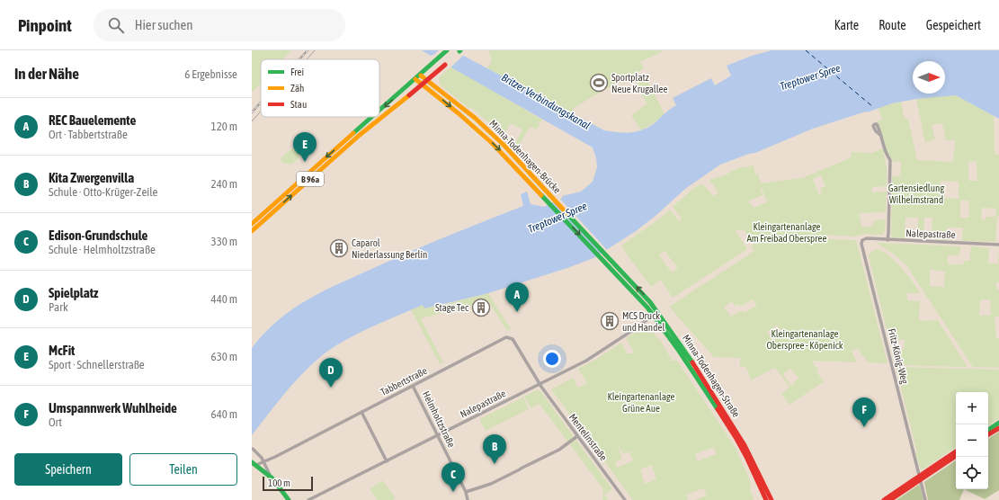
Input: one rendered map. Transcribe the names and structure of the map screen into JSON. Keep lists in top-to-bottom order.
{
  "streets": {
    "main road": ["Minna-Todenhagen-Brücke", "B 96a", "Minna-Todenhagen-Straße"],
    "street": [
      "Nalepastraße",
      "Fritz-König-Weg",
      "Tabbertstraße",
      "Helmholtzstraße",
      "Mentelinstraße"
    ]
  },
  "crossings": [
    ["Minna-Todenhagen-Brücke", "B 96a"],
    ["Minna-Todenhagen-Brücke", "Minna-Todenhagen-Straße"],
    ["Nalepastraße", "Fritz-König-Weg"],
    ["Nalepastraße", "Minna-Todenhagen-Straße"],
    ["Nalepastraße", "Tabbertstraße"],
    ["Nalepastraße", "Helmholtzstraße"],
    ["Nalepastraße", "Mentelinstraße"],
    ["Tabbertstraße", "Helmholtzstraße"],
    ["Tabbertstraße", "Mentelinstraße"]
  ],
  "water": ["Treptower Spree", "Britzer Verbindungskanal"],
  "parks": [
    "Gartensiedlung Wilhelmstrand",
    "Kleingartenanlage Am Freibad Oberspree",
    "Kleingartenanlage Oberspree - Köpenick",
    "Kleingartenanlage Grüne Aue"
  ],
  "places": {
    "sports": ["Sportplatz Neue Krugallee"],
    "building": ["Caparol Niederlassung Berlin", "Stage Tec", "MCS Druck und Handel"]
  },
  "legend": ["Frei", "Zäh", "Stau"],
  "scale_bar": "100 m",
  "north": "right",
  "page": {
    "header": "Pinpoint",
    "search": "Hier suchen",
    "nav": ["Karte", "Route", "Gespeichert"],
    "heading": ["In der Nähe", "6 Ergebnisse"],
    "list": [
      {
        "mark": "A",
        "name": "REC Bauelemente",
        "note": "Ort · Tabbertstraße",
        "value": "120 m"
      },
      {
        "mark": "B",
        "name": "Kita Zwergenvilla",
        "note": "Schule · Otto-Krüger-Zeile",
        "value": "240 m"
      },
      {
        "mark": "C",
        "name": "Edison-Grundschule",
        "note": "Schule · Helmholtzstraße",
        "value": "330 m"
      },
      {
        "mark": "D",
        "name": "Spielplatz",
        "note": "Park",
        "value": "440 m"
      },
      {
        "mark": "E",
        "name": "McFit",
        "note": "Sport · Schnellerstraße",
        "value": "630 m"
      },
      {
        "mark": "F",
        "name": "Umspannwerk Wuhlheide",
        "note": "Ort",
        "value": "640 m"
      }
    ],
    "pins": [
      "E",
      "A",
      "D",
      "F",
      "B",
      "C"
    ],
    "map_buttons": ["+", "−"],
    "buttons": ["Speichern", "Teilen"],
    "scale": "100 m"
  }
}
